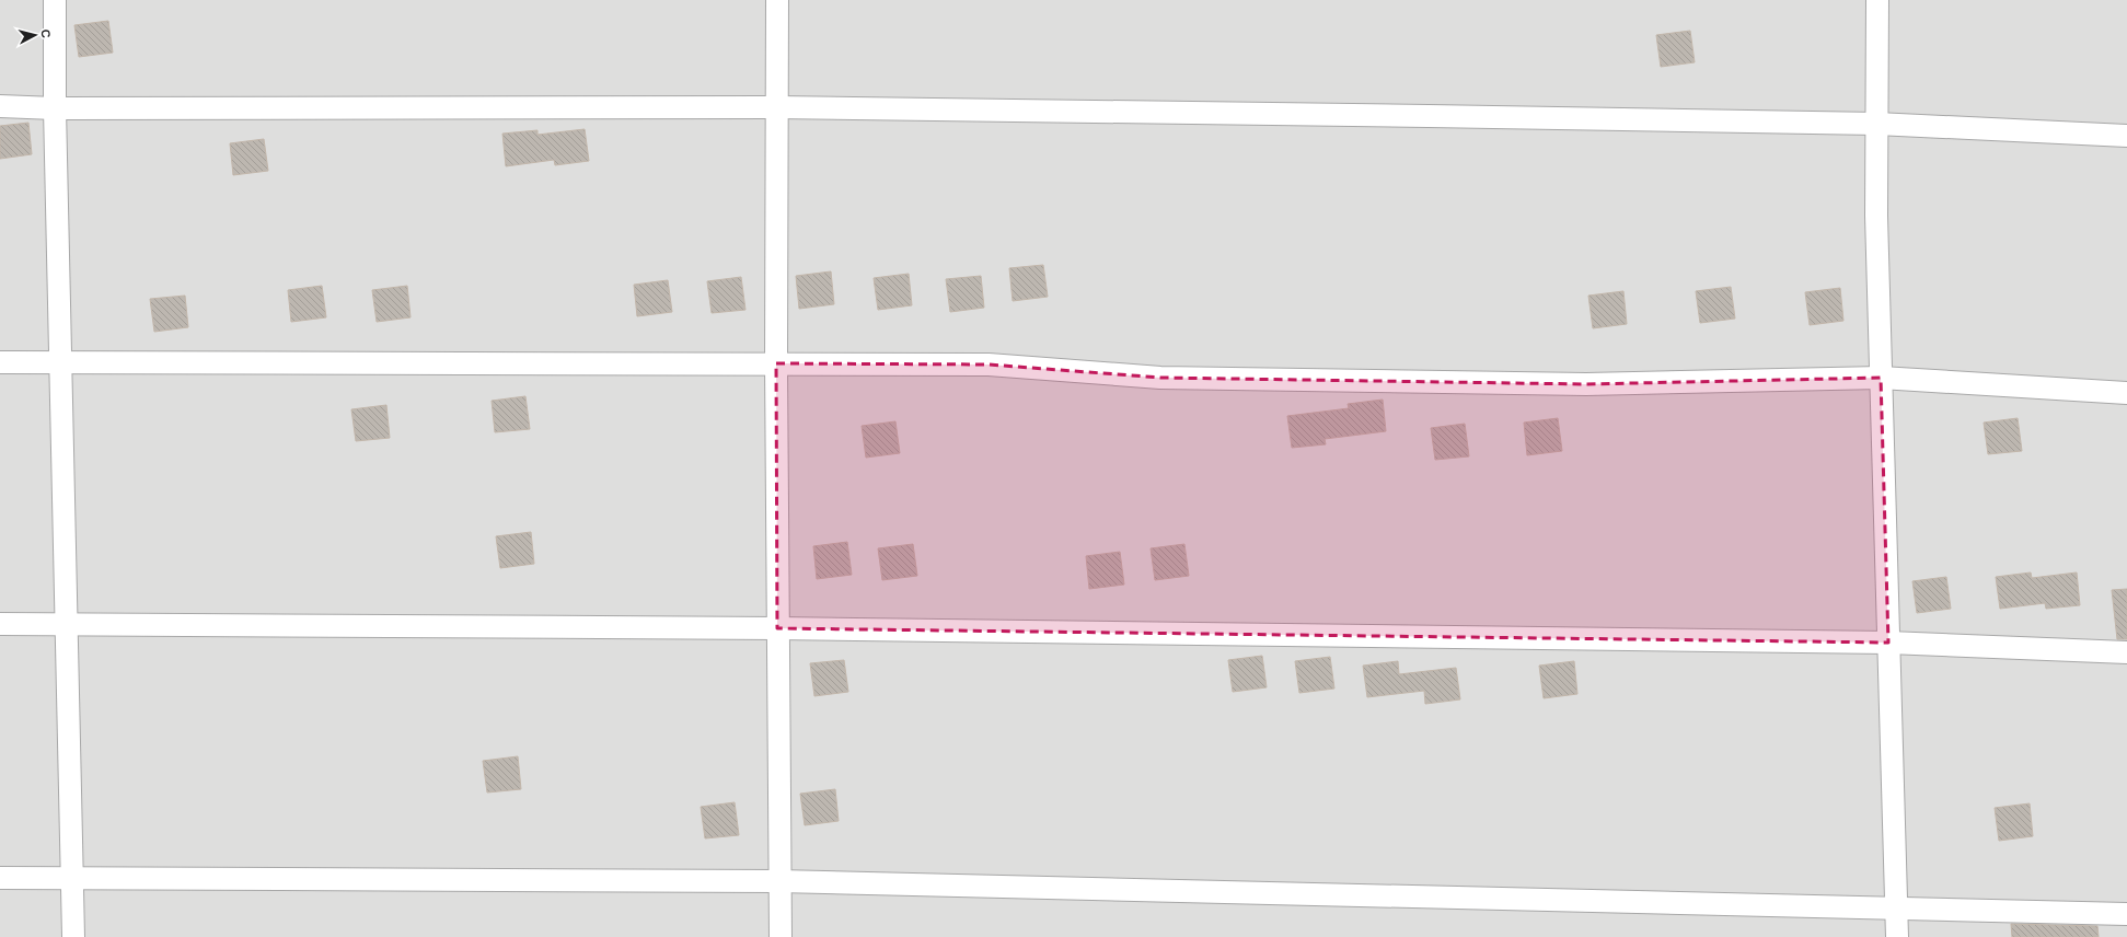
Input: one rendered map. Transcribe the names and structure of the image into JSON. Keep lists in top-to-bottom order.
{
  "north": "right"
}
